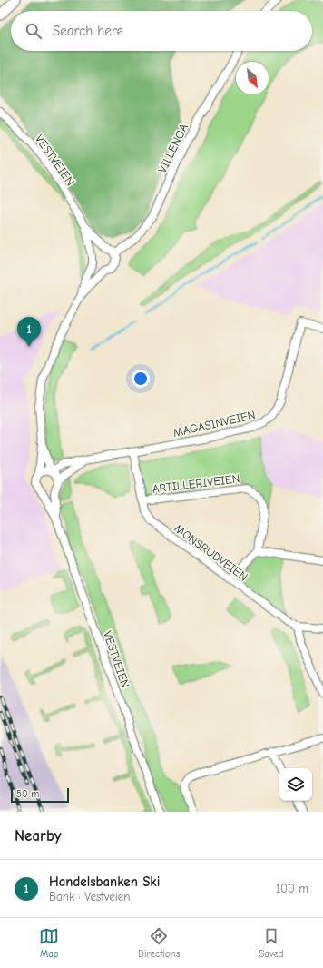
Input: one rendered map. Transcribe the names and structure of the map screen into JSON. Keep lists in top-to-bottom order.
{
  "streets": {
    "street": [
      "VILLENGA",
      "VESTVEIEN",
      "MAGASINVEIEN",
      "ARTILLERIVEIEN",
      "MONSRUDVEIEN"
    ]
  },
  "crossings": [
    ["VILLENGA", "VESTVEIEN"],
    ["VESTVEIEN", "MAGASINVEIEN"],
    ["MAGASINVEIEN", "MONSRUDVEIEN"],
    ["ARTILLERIVEIEN", "MONSRUDVEIEN"]
  ],
  "scale_bar": "50 m",
  "north": "bottom right",
  "page": {
    "search": "Search here",
    "pins": "1",
    "scale": "50 m",
    "heading": "Nearby",
    "list": [
      {
        "mark": "1",
        "name": "Handelsbanken Ski",
        "note": "Bank · Vestveien",
        "value": "100 m"
      }
    ],
    "nav": ["Map", "Directions", "Saved"]
  }
}
